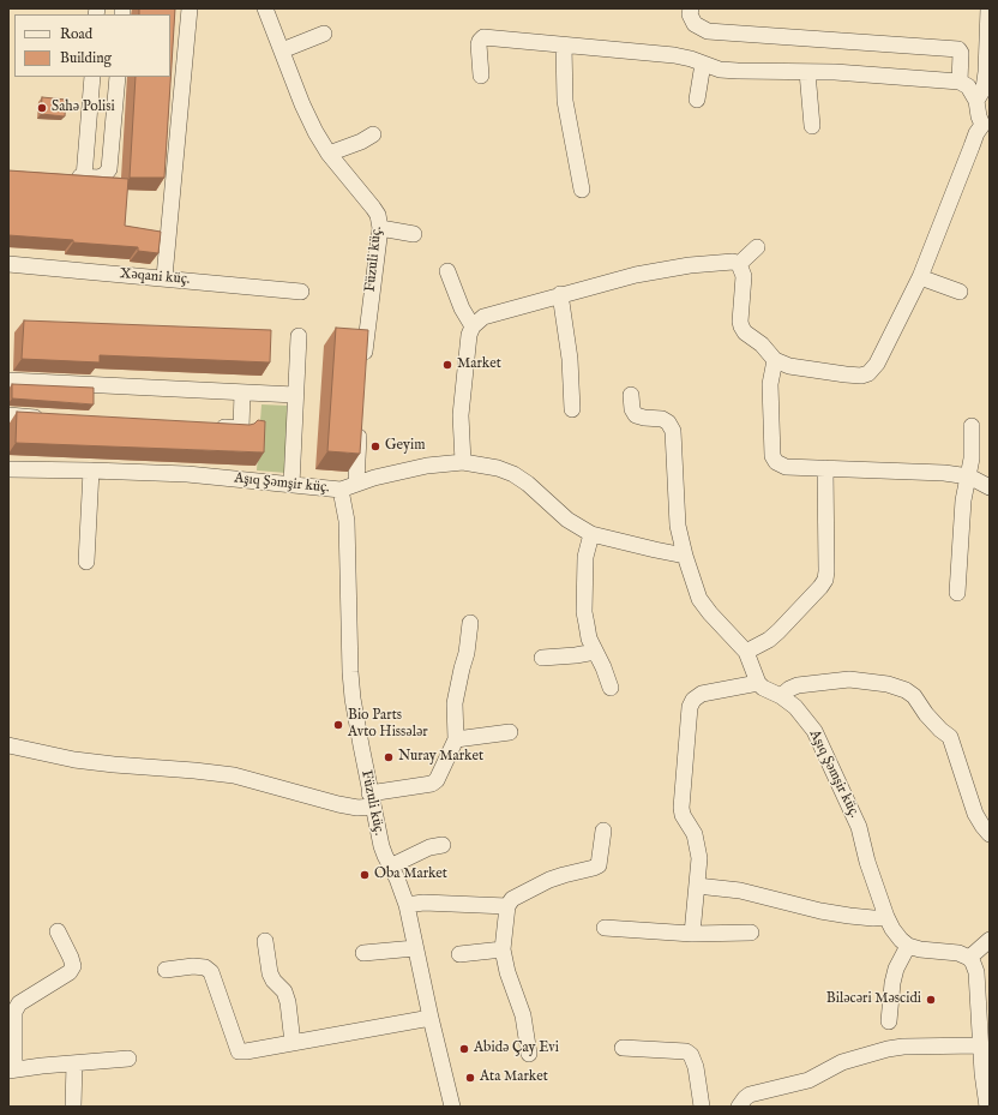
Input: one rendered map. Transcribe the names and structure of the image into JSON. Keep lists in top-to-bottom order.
{
  "streets": {
    "street": ["Füzuli küç.", "Xəqani küç.", "Aşıq Şəmşir küç."]
  },
  "crossings": [
    ["Füzuli küç.", "Aşıq Şəmşir küç."]
  ],
  "places": [
    "Sahə Polisi",
    "Market",
    "Geyim",
    "Bio Parts Avto Hissələr",
    "Nuray Market",
    "Oba Market",
    "Biləcəri Məscidi",
    "Abidə Çay Evi",
    "Ata Market"
  ],
  "legend": ["Road", "Building"]
}
